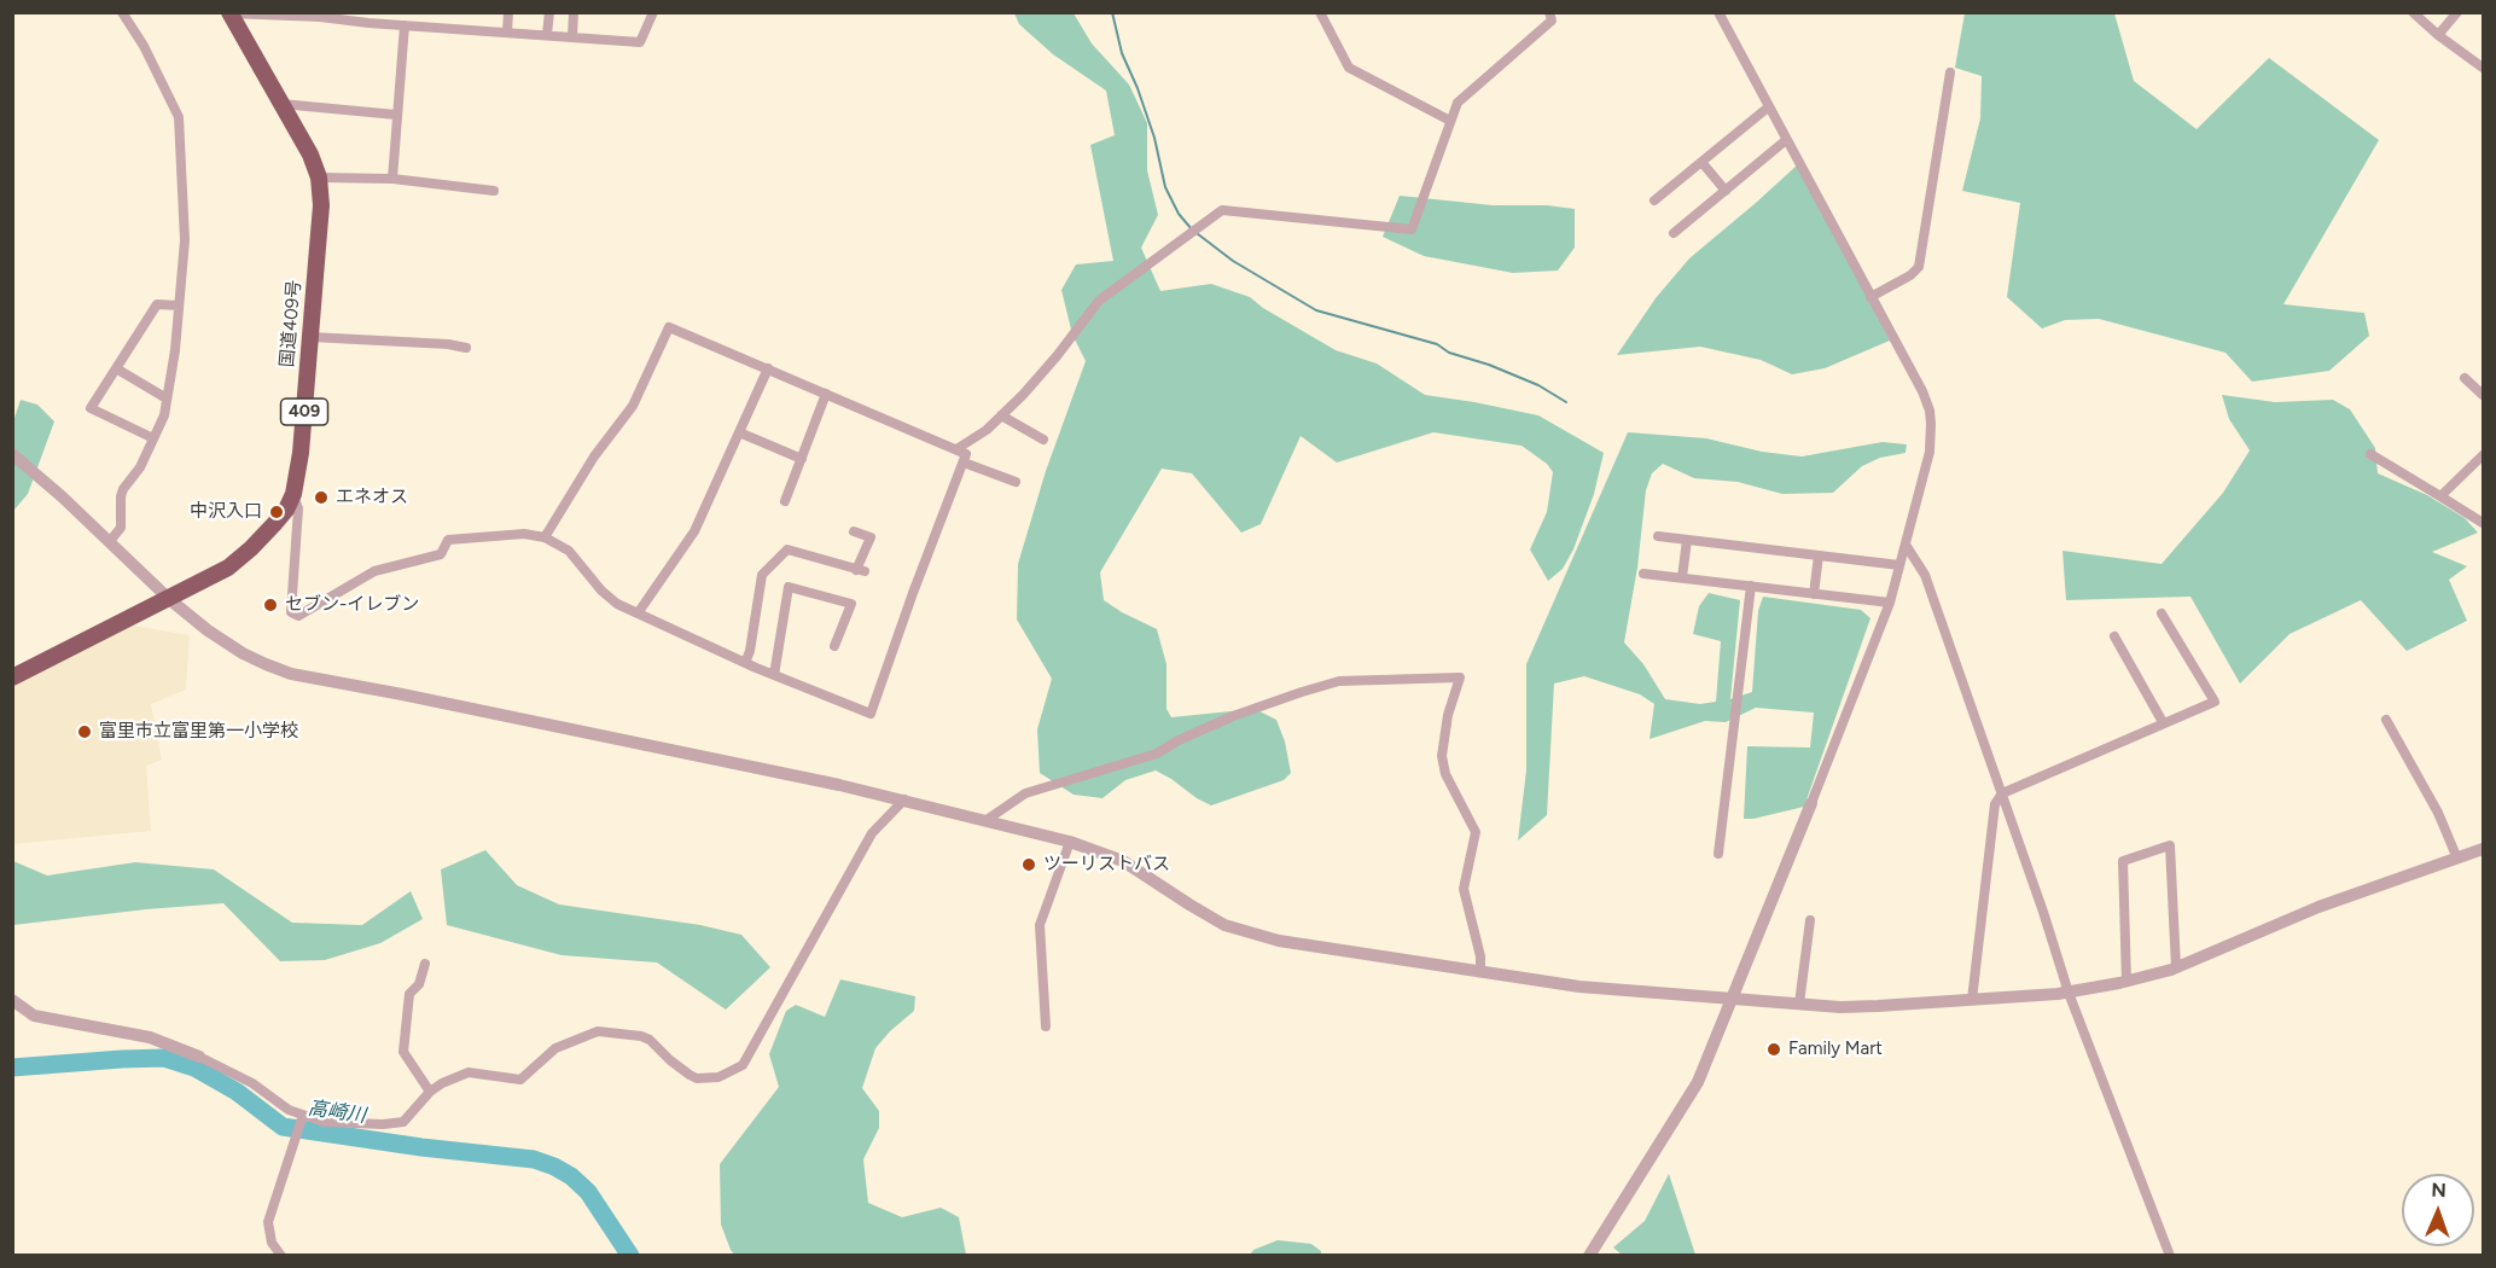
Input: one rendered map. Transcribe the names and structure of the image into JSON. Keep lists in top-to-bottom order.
{
  "streets": {
    "highway": ["国道409号", "409"]
  },
  "water": ["高崎川"],
  "places": [
    "エネオス",
    "中沢入口",
    "セブン-イレブン",
    "富里市立富里第一小学校",
    "ツーリストバス",
    "Family Mart"
  ],
  "north": "top"
}
